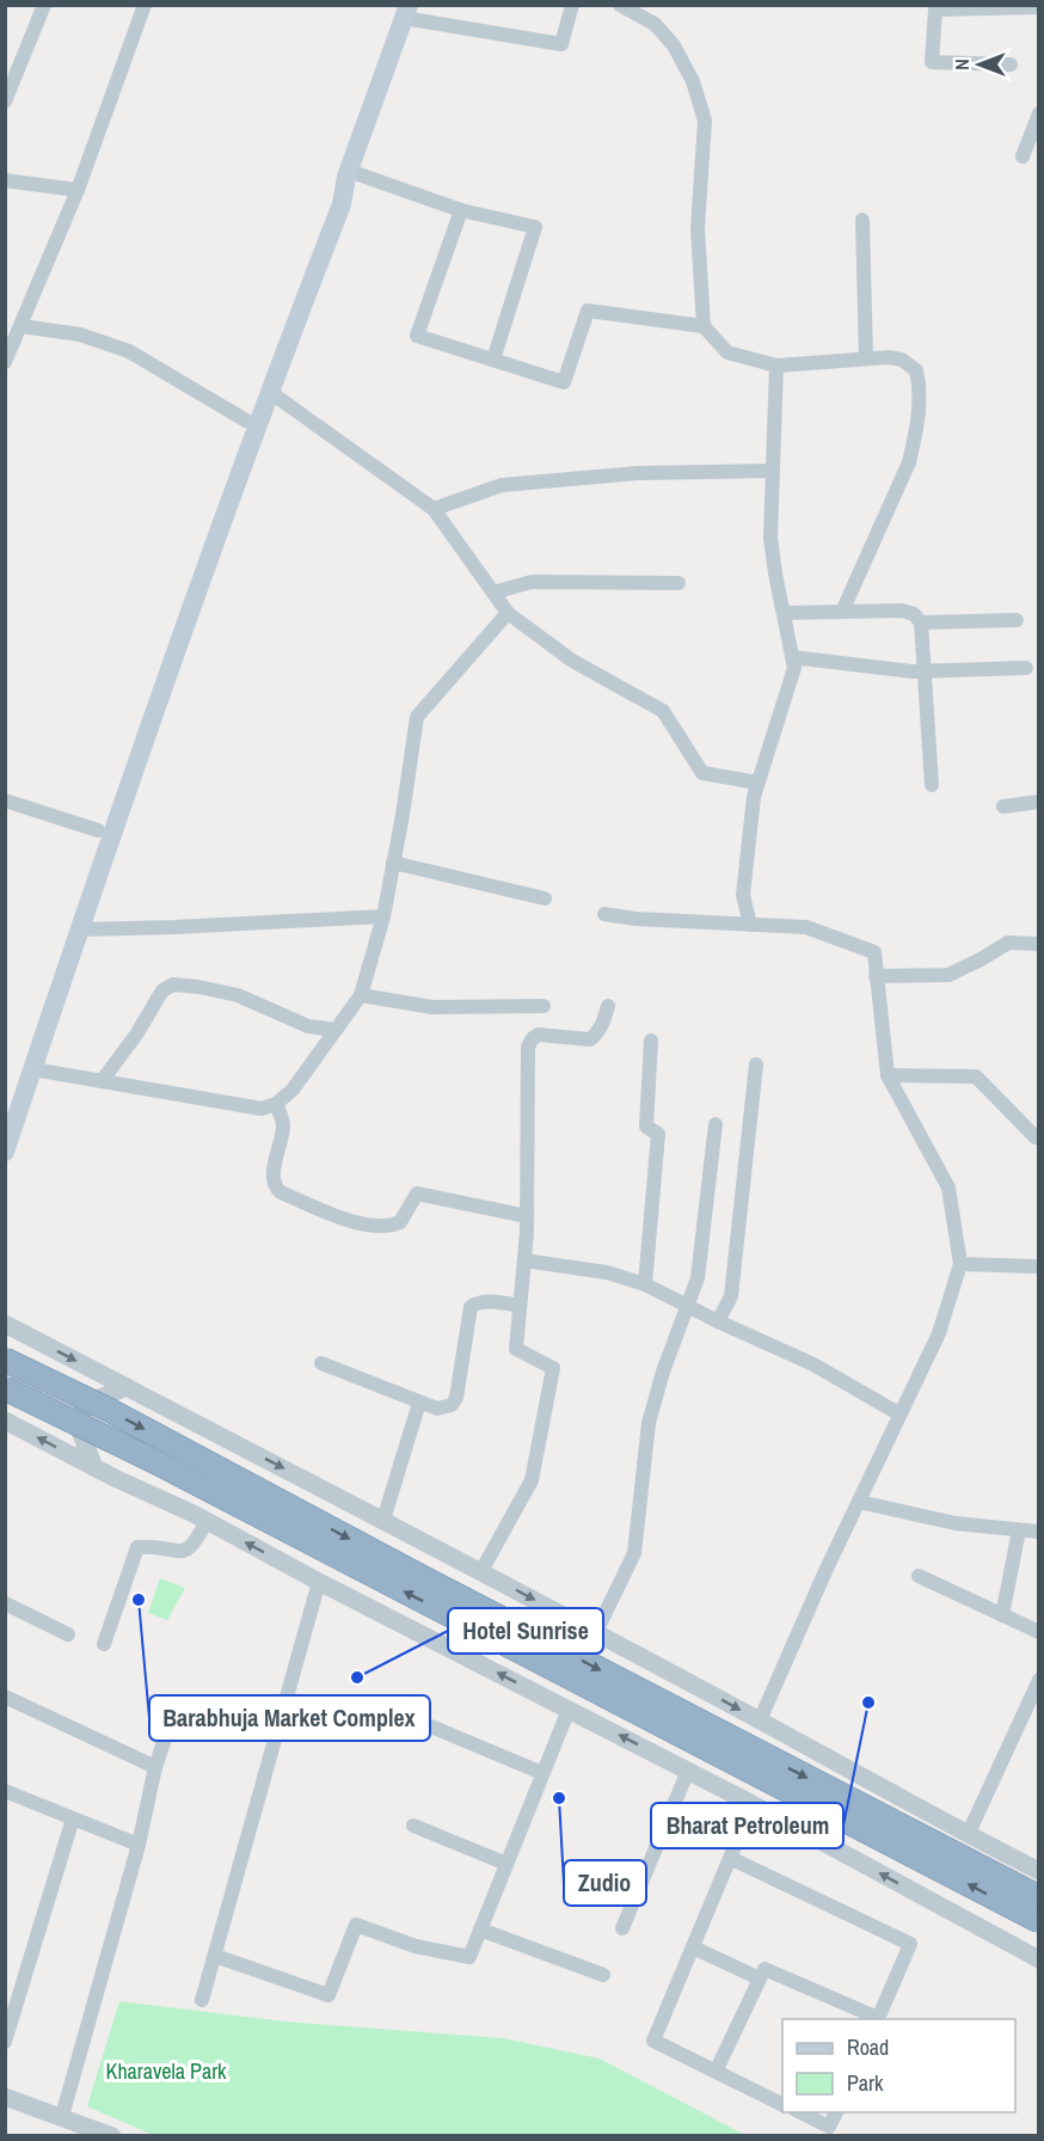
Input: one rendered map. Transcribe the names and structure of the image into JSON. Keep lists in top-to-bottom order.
{
  "parks": ["Kharavela Park"],
  "places": [
    "Barabhuja Market Complex",
    "Hotel Sunrise",
    "Bharat Petroleum",
    "Zudio"
  ],
  "legend": ["Road", "Park"],
  "north": "left"
}
